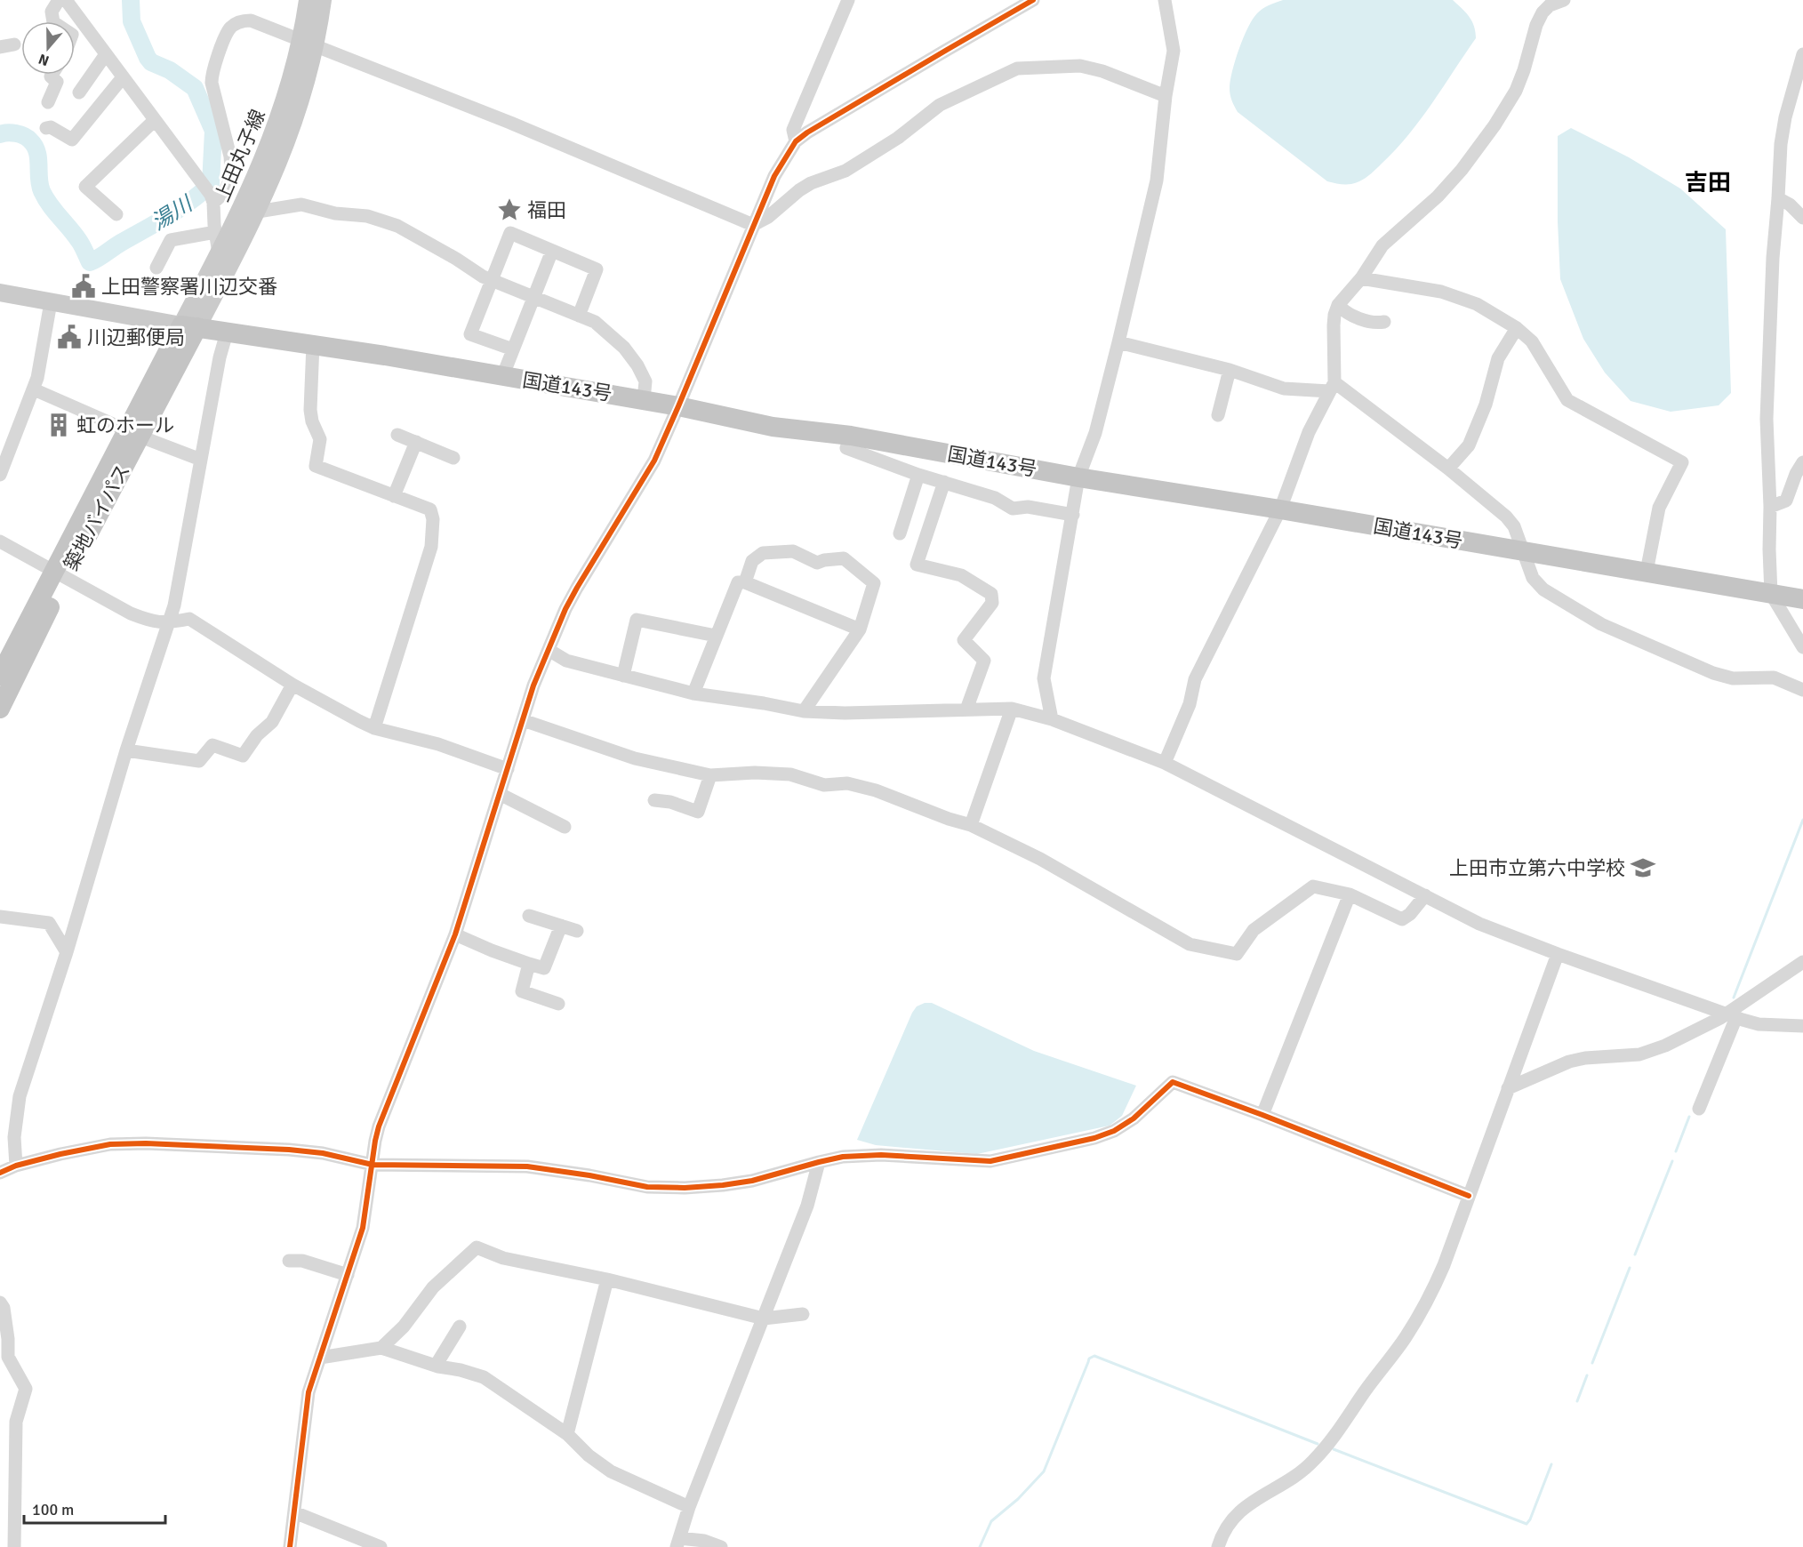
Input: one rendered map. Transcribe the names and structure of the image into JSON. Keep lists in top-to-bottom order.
{
  "streets": {
    "highway": ["国道143号", "築地バイパス"],
    "main road": ["上田丸子線"]
  },
  "crossings": [
    ["上田丸子線", "国道143号"],
    ["上田丸子線", "築地バイパス"],
    ["国道143号", "築地バイパス"]
  ],
  "districts": ["吉田"],
  "water": ["湯川"],
  "places": {
    "place": ["福田"],
    "public building": ["上田警察署川辺交番", "川辺郵便局"],
    "building": ["虹のホール"],
    "school or university": ["上田市立第六中学校"]
  },
  "scale_bar": "100 m",
  "north": "bottom"
}
